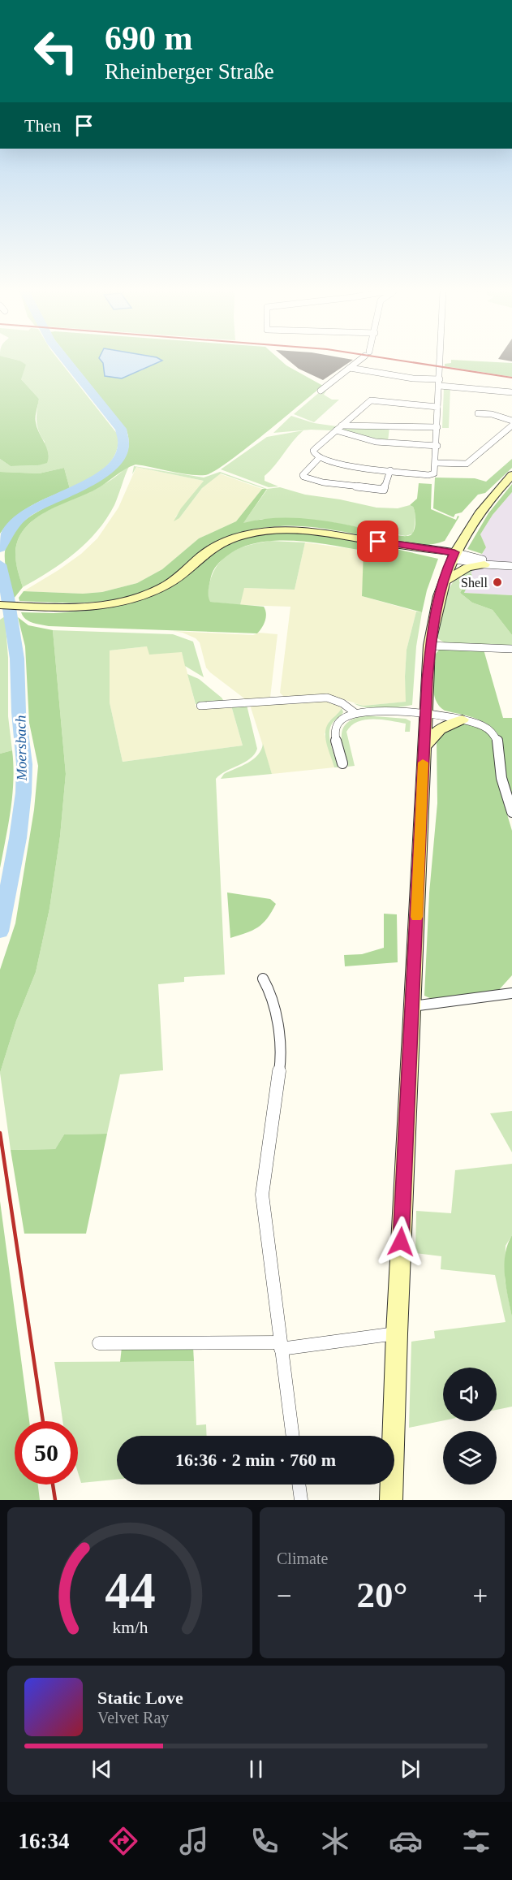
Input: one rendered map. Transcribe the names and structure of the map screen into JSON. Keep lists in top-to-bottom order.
{
  "water": ["Moersbach"],
  "places": ["Shell"],
  "page": {
    "turn": ["690 m", "Rheinberger Straße"],
    "then": "Then",
    "limit": "50",
    "trip": "16:36 · 2 min · 760 m",
    "tile": "Climate",
    "heat": ["−", "20°", "+"],
    "song": ["Static Love", "Velvet Ray"],
    "tabs": "16:34",
    "gauge": ["44", "km/h"]
  }
}
